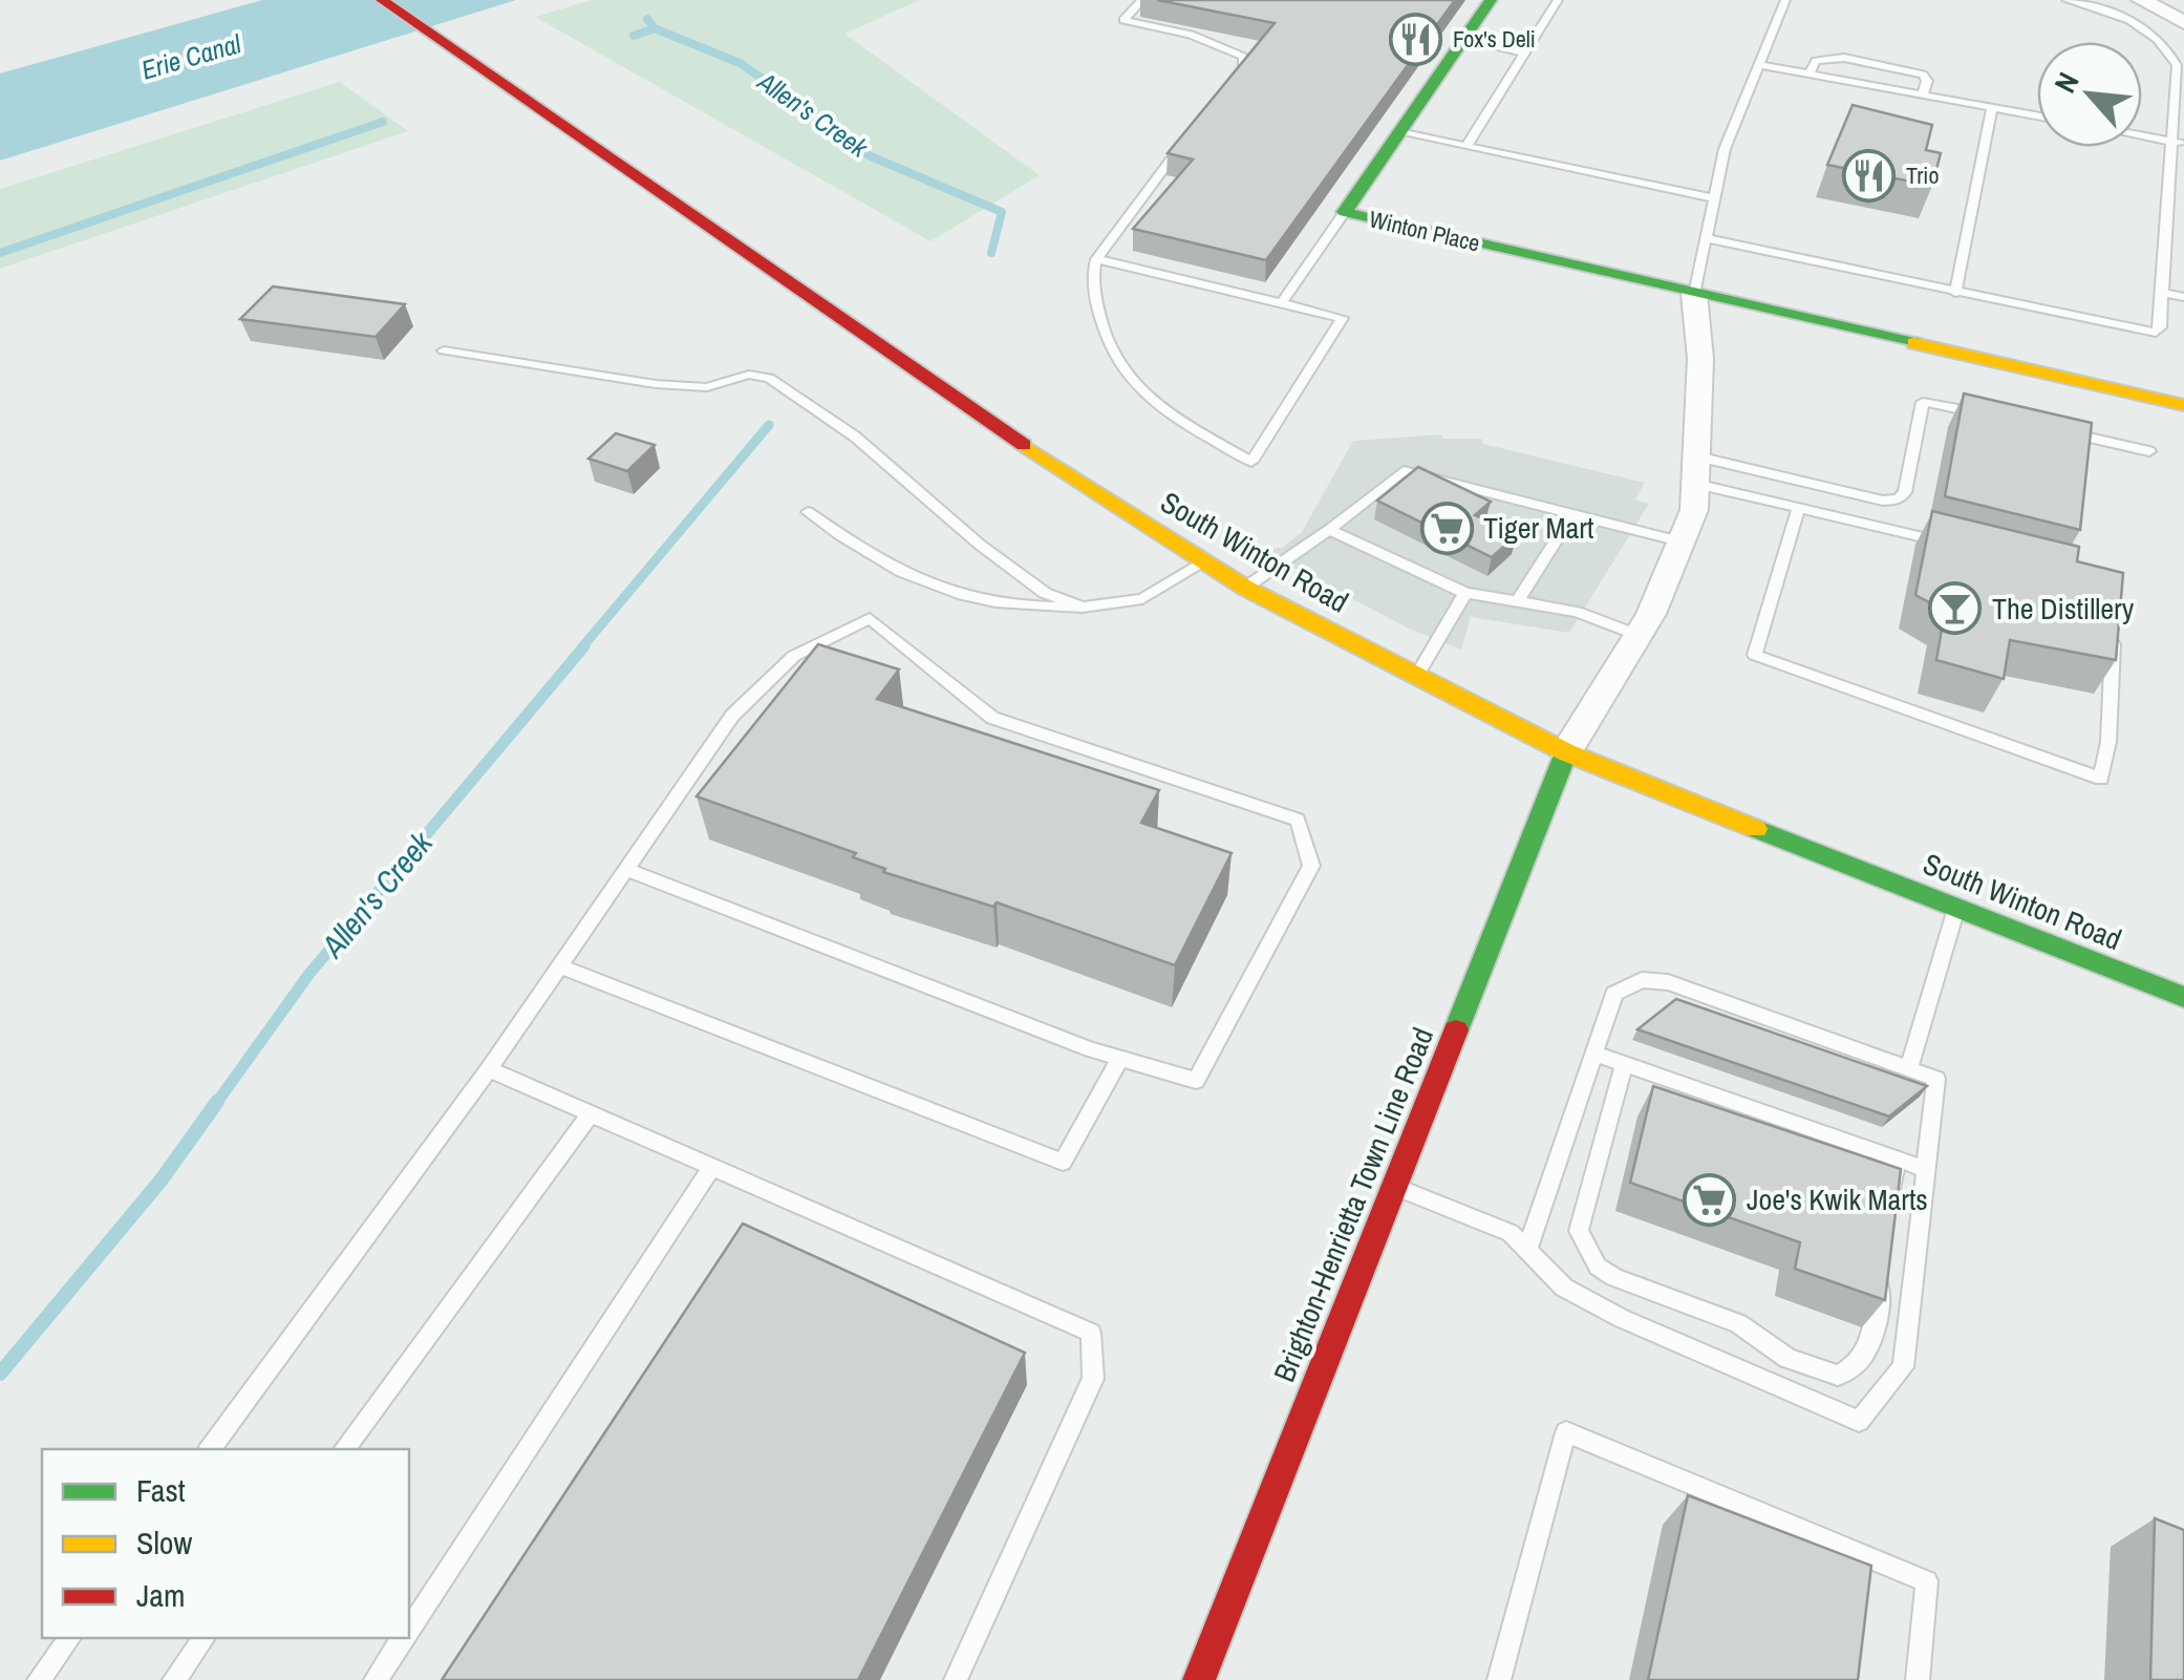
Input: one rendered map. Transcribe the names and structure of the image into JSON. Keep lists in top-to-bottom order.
{
  "streets": {
    "main road": ["Winton Place", "South Winton Road", "Brighton-Henrietta Town Line Road"]
  },
  "crossings": [
    ["South Winton Road", "Brighton-Henrietta Town Line Road"]
  ],
  "water": ["Erie Canal", "Allen's Creek"],
  "places": {
    "restaurant": ["Fox's Deli", "Trio"],
    "supermarket": ["Tiger Mart", "Joe's Kwik Marts"],
    "bar": ["The Distillery"]
  },
  "legend": ["Fast", "Slow", "Jam"],
  "north": "top left"
}
